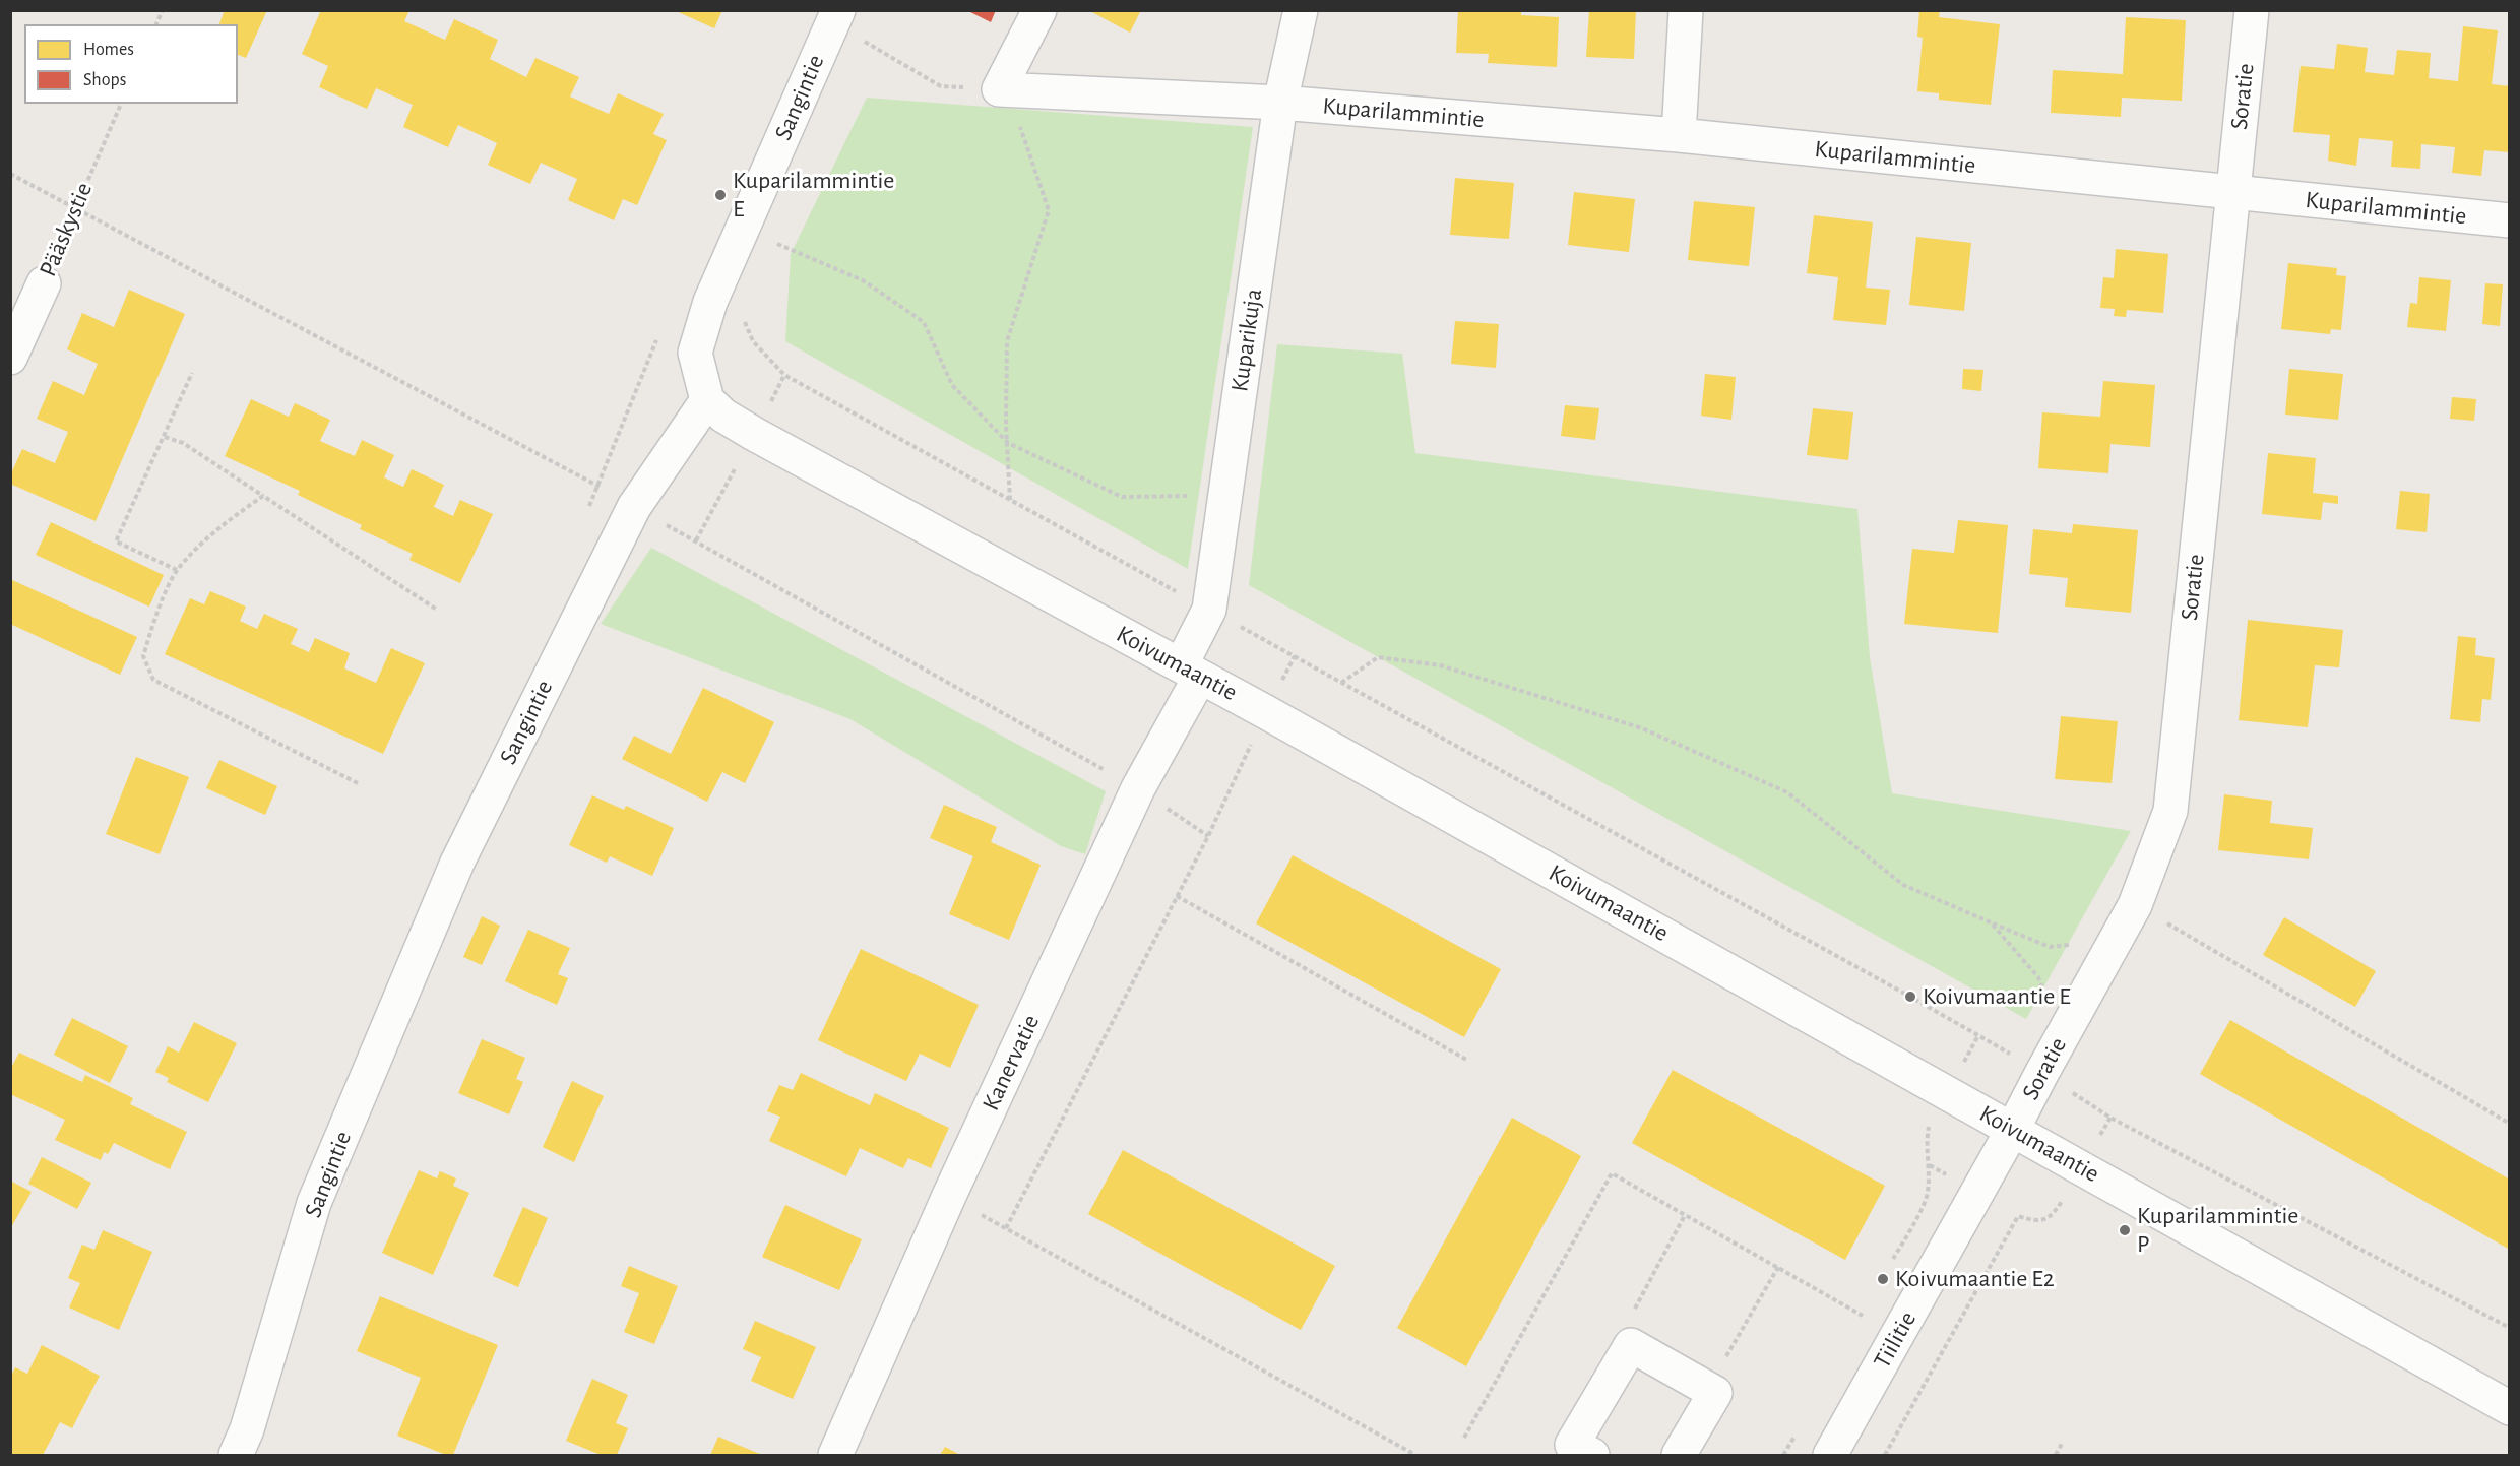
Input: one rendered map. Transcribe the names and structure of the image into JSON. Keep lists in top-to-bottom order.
{
  "streets": {
    "street": [
      "Soratie",
      "Sangintie",
      "Kuparilammintie",
      "Pääskystie",
      "Kuparikuja",
      "Koivumaantie",
      "Kanervatie",
      "Tiilitie"
    ]
  },
  "crossings": [
    ["Soratie", "Kuparilammintie"],
    ["Soratie", "Koivumaantie"],
    ["Soratie", "Tiilitie"],
    ["Sangintie", "Koivumaantie"],
    ["Kuparilammintie", "Kuparikuja"],
    ["Kuparikuja", "Koivumaantie"],
    ["Kuparikuja", "Kanervatie"],
    ["Koivumaantie", "Kanervatie"],
    ["Koivumaantie", "Tiilitie"]
  ],
  "places": [
    "Kuparilammintie E",
    "Koivumaantie E",
    "Kuparilammintie P",
    "Koivumaantie E2"
  ],
  "legend": ["Homes", "Shops"]
}
